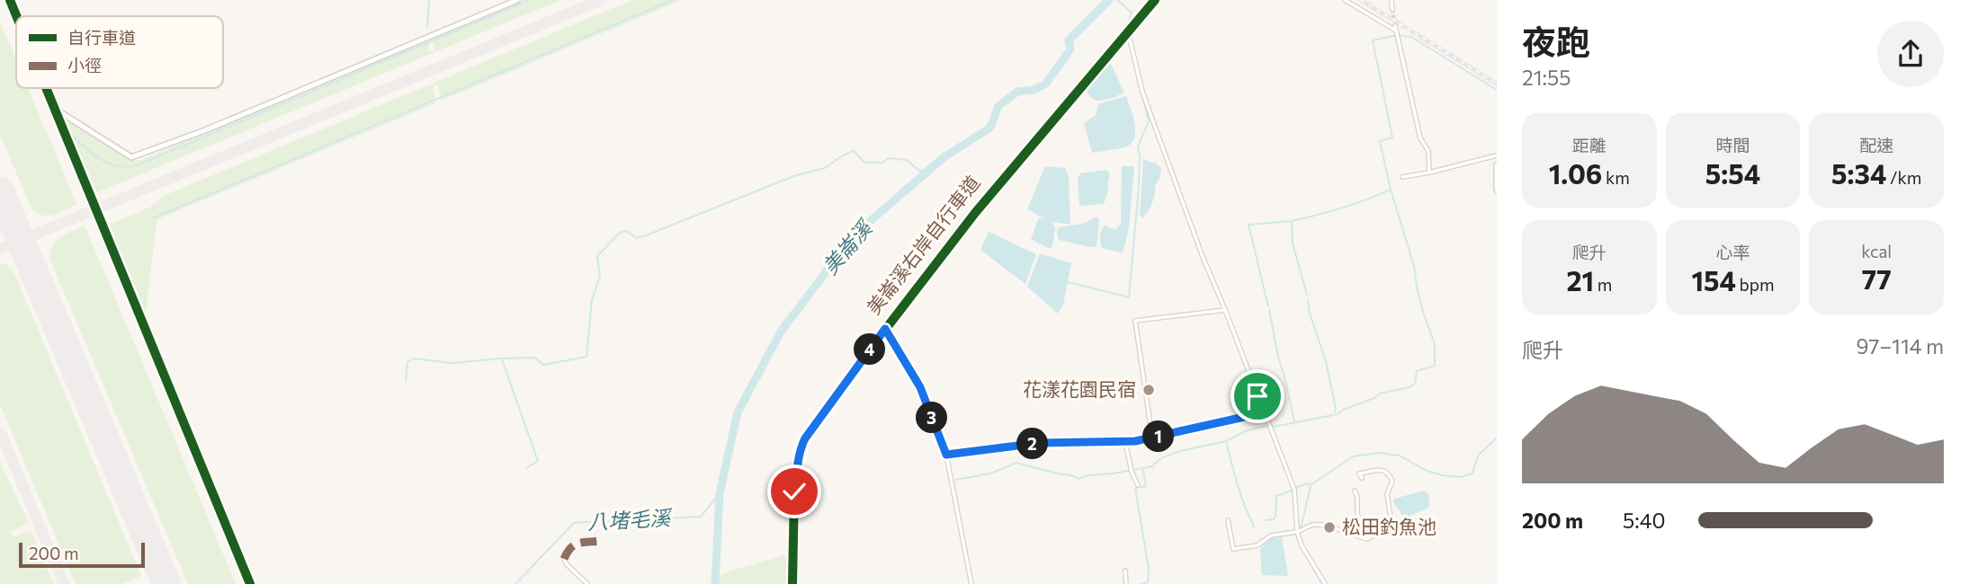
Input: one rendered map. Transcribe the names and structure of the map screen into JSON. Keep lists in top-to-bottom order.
{
  "streets": {
    "cycle path": ["美崙溪右岸自行車道"]
  },
  "water": ["美崙溪", "八堵毛溪"],
  "places": ["花漾花園民宿", "松田釣魚池"],
  "legend": ["自行車道", "小徑"],
  "scale_bar": "200 m",
  "page": {
    "heading": ["夜跑", "21:55"],
    "stats": [
      ["距離", "1.06 km"],
      ["時間", "5:54"],
      ["配速", "5:34 /km"],
      ["爬升", "21 m"],
      ["心率", "154 bpm"],
      ["kcal", "77"]
    ],
    "chart": ["爬升", "97–114 m"],
    "pins": [
      "4",
      "3",
      "1",
      "2"
    ],
    "list": [
      {
        "name": "200 m",
        "note": "5:40"
      }
    ],
    "scale": "200 m"
  }
}
